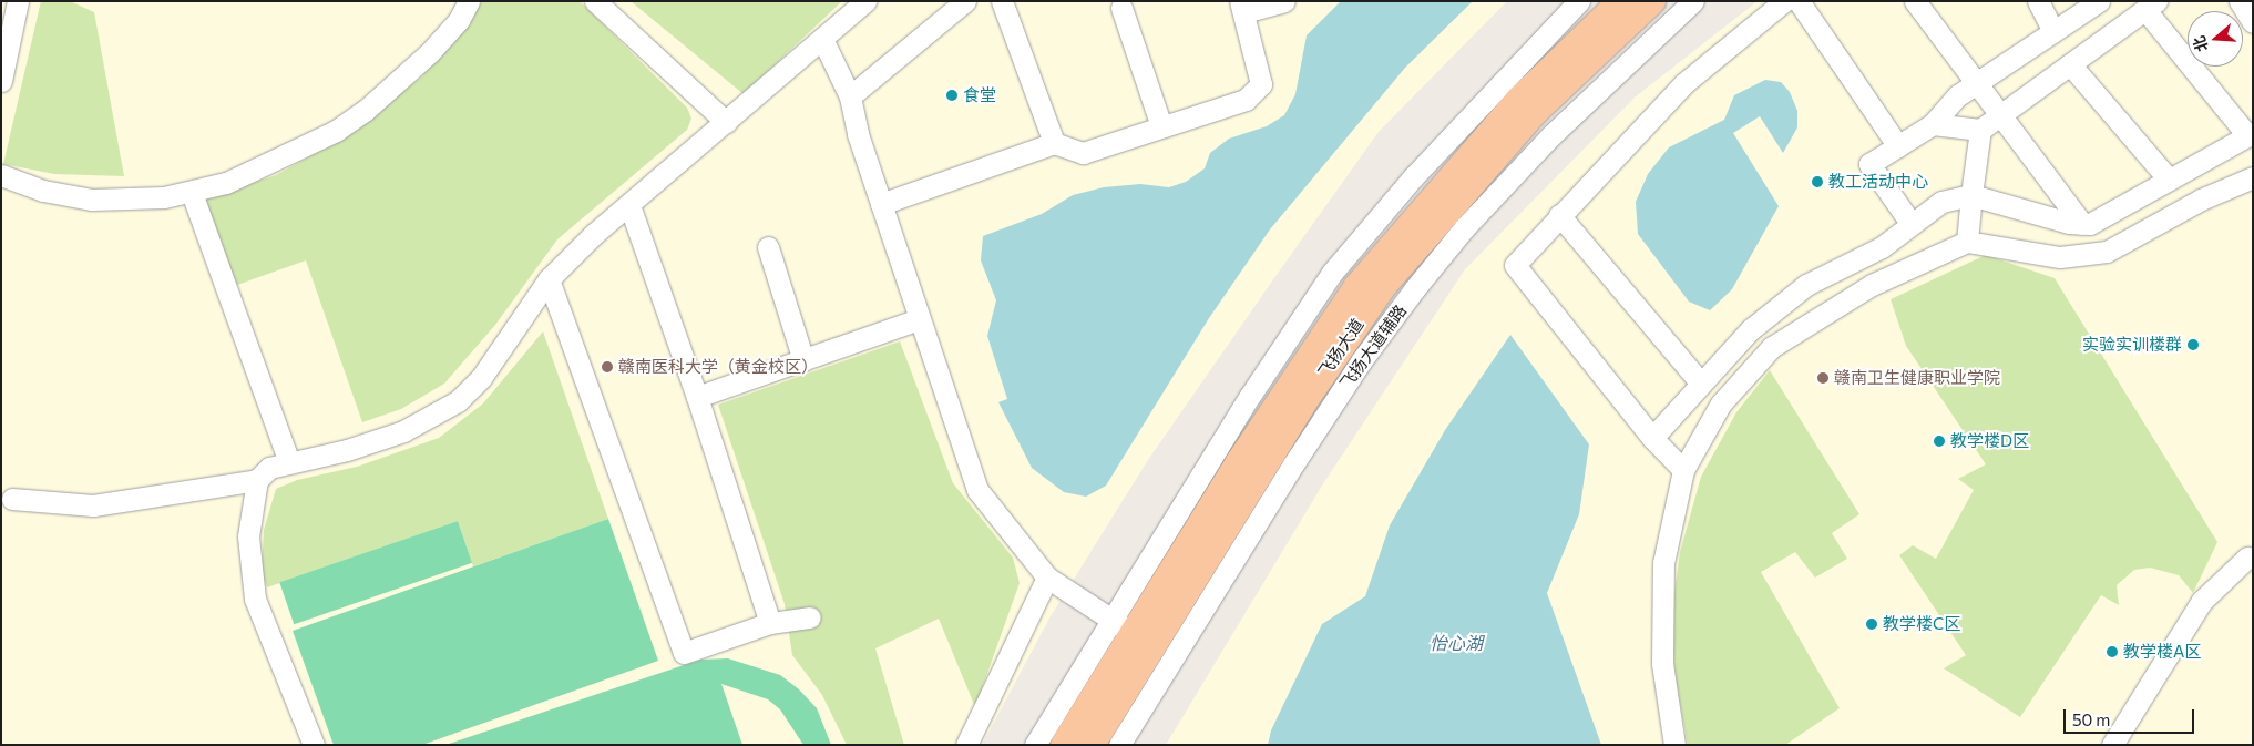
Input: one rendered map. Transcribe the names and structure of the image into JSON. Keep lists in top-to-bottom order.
{
  "streets": {
    "main road": ["飞扬大道"],
    "street": ["飞扬大道辅路"]
  },
  "water": ["怡心湖"],
  "places": [
    "食堂",
    "教工活动中心",
    "实验实训楼群",
    "赣南医科大学（黄金校区）",
    "赣南卫生健康职业学院",
    "教学楼D区",
    "教学楼C区",
    "教学楼A区"
  ],
  "scale_bar": "50 m",
  "north": "left"
}
